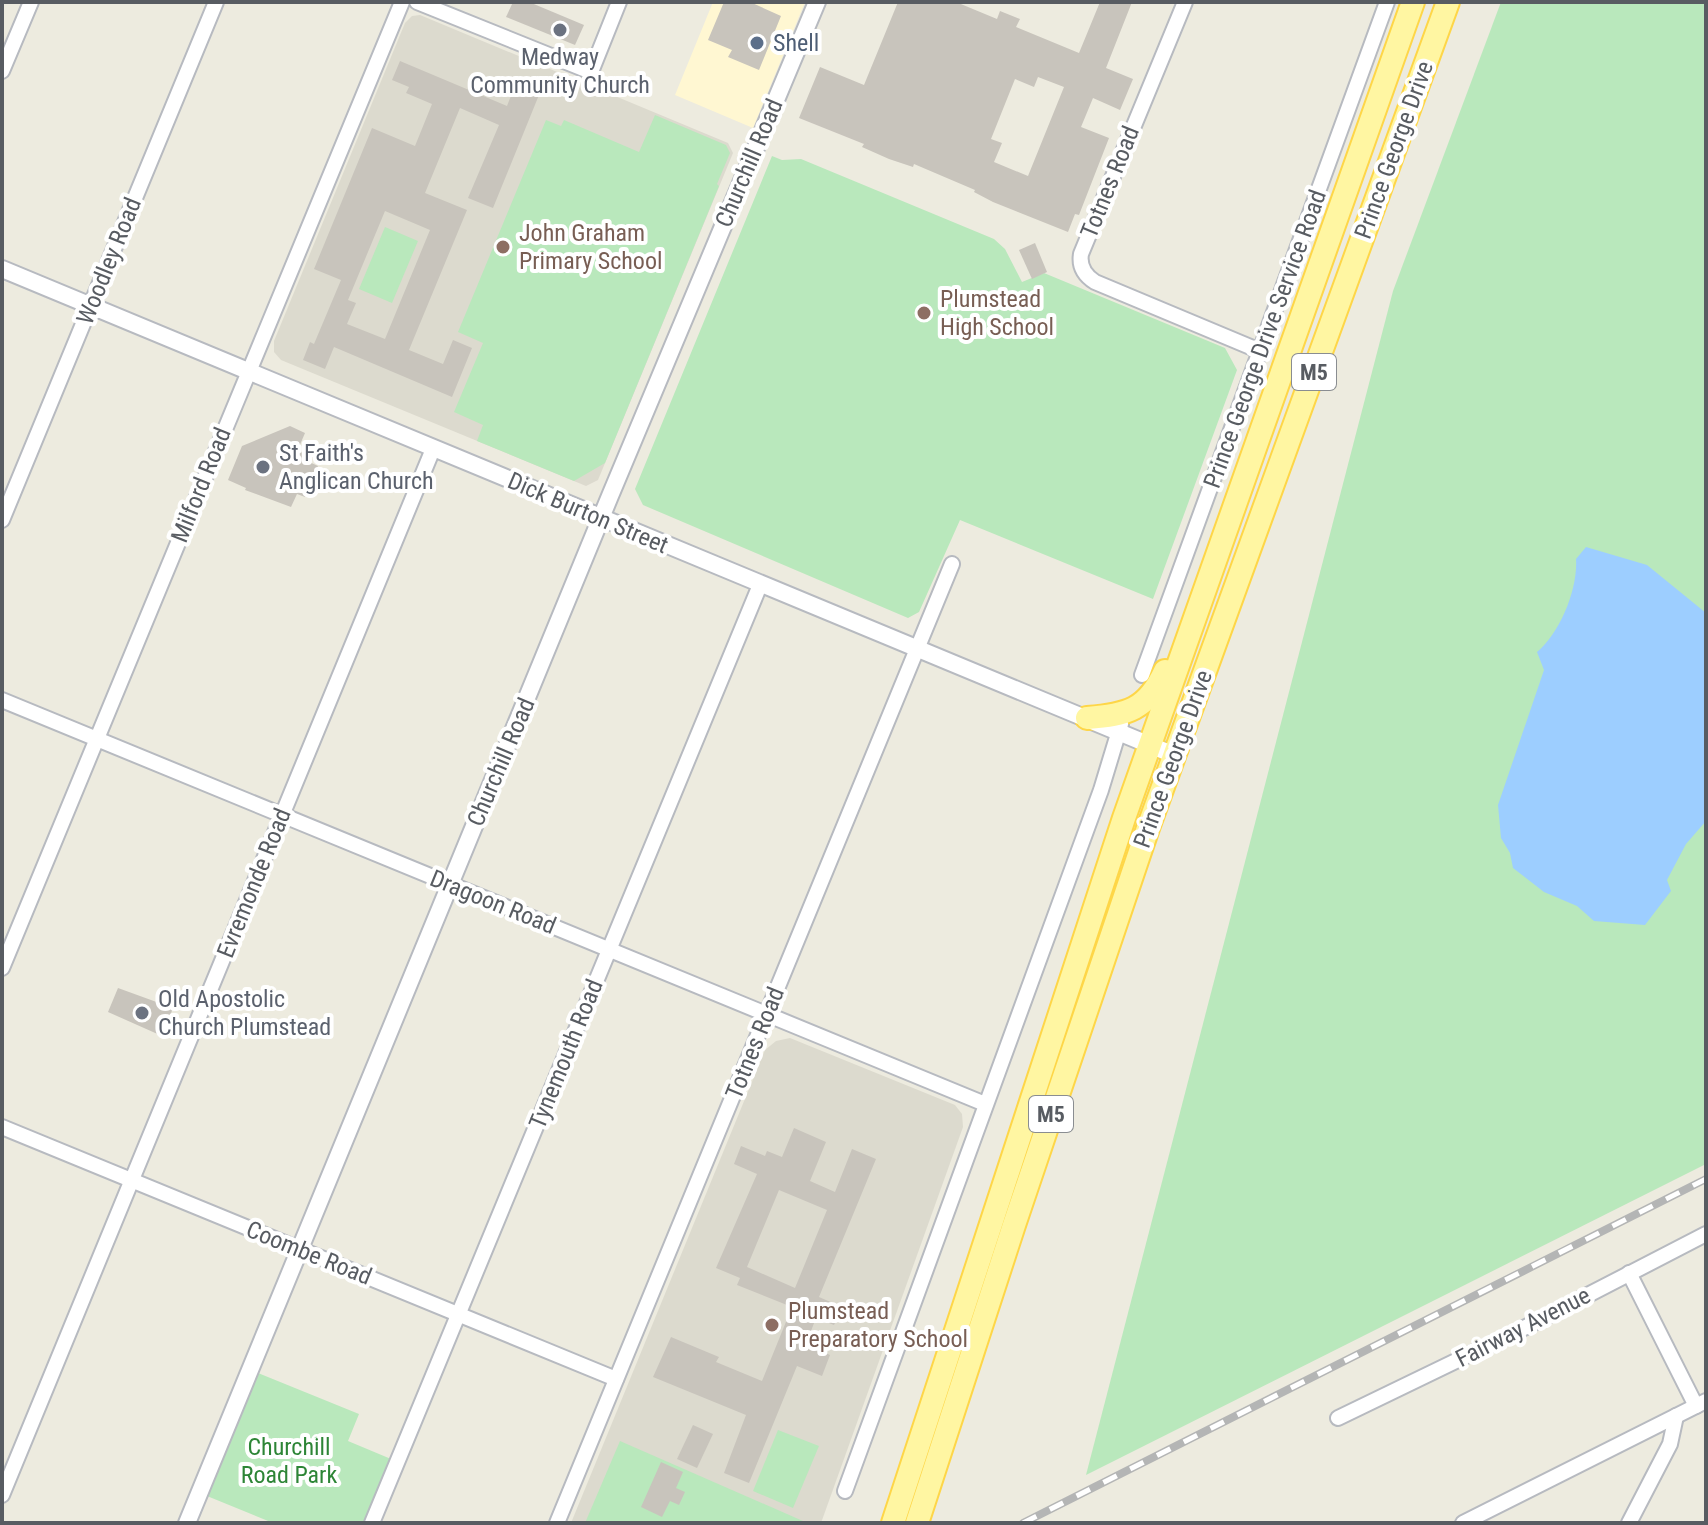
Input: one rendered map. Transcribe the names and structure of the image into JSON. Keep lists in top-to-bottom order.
{
  "streets": {
    "main road": ["Prince George Drive", "M5"],
    "street": [
      "Churchill Road",
      "Totnes Road",
      "Woodley Road",
      "Prince George Drive Service Road",
      "Milford Road",
      "Dick Burton Street",
      "Evremonde Road",
      "Dragoon Road",
      "Tynemouth Road",
      "Coombe Road",
      "Fairway Avenue"
    ]
  },
  "crossings": [
    ["Churchill Road", "Dick Burton Street"],
    ["Churchill Road", "Dragoon Road"],
    ["Churchill Road", "Coombe Road"],
    ["Totnes Road", "Prince George Drive Service Road"],
    ["Totnes Road", "Dick Burton Street"],
    ["Totnes Road", "Dragoon Road"],
    ["Totnes Road", "Coombe Road"],
    ["Woodley Road", "Dick Burton Street"],
    ["Milford Road", "Dick Burton Street"],
    ["Milford Road", "Dragoon Road"],
    ["Dick Burton Street", "Evremonde Road"],
    ["Dick Burton Street", "Tynemouth Road"],
    ["Evremonde Road", "Dragoon Road"],
    ["Evremonde Road", "Coombe Road"],
    ["Dragoon Road", "Tynemouth Road"],
    ["Tynemouth Road", "Coombe Road"]
  ],
  "parks": ["Churchill Road Park"],
  "places": [
    "Medway Community Church",
    "Shell",
    "John Graham Primary School",
    "Plumstead High School",
    "St Faith's Anglican Church",
    "Old Apostolic Church Plumstead",
    "Plumstead Preparatory School"
  ]
}
